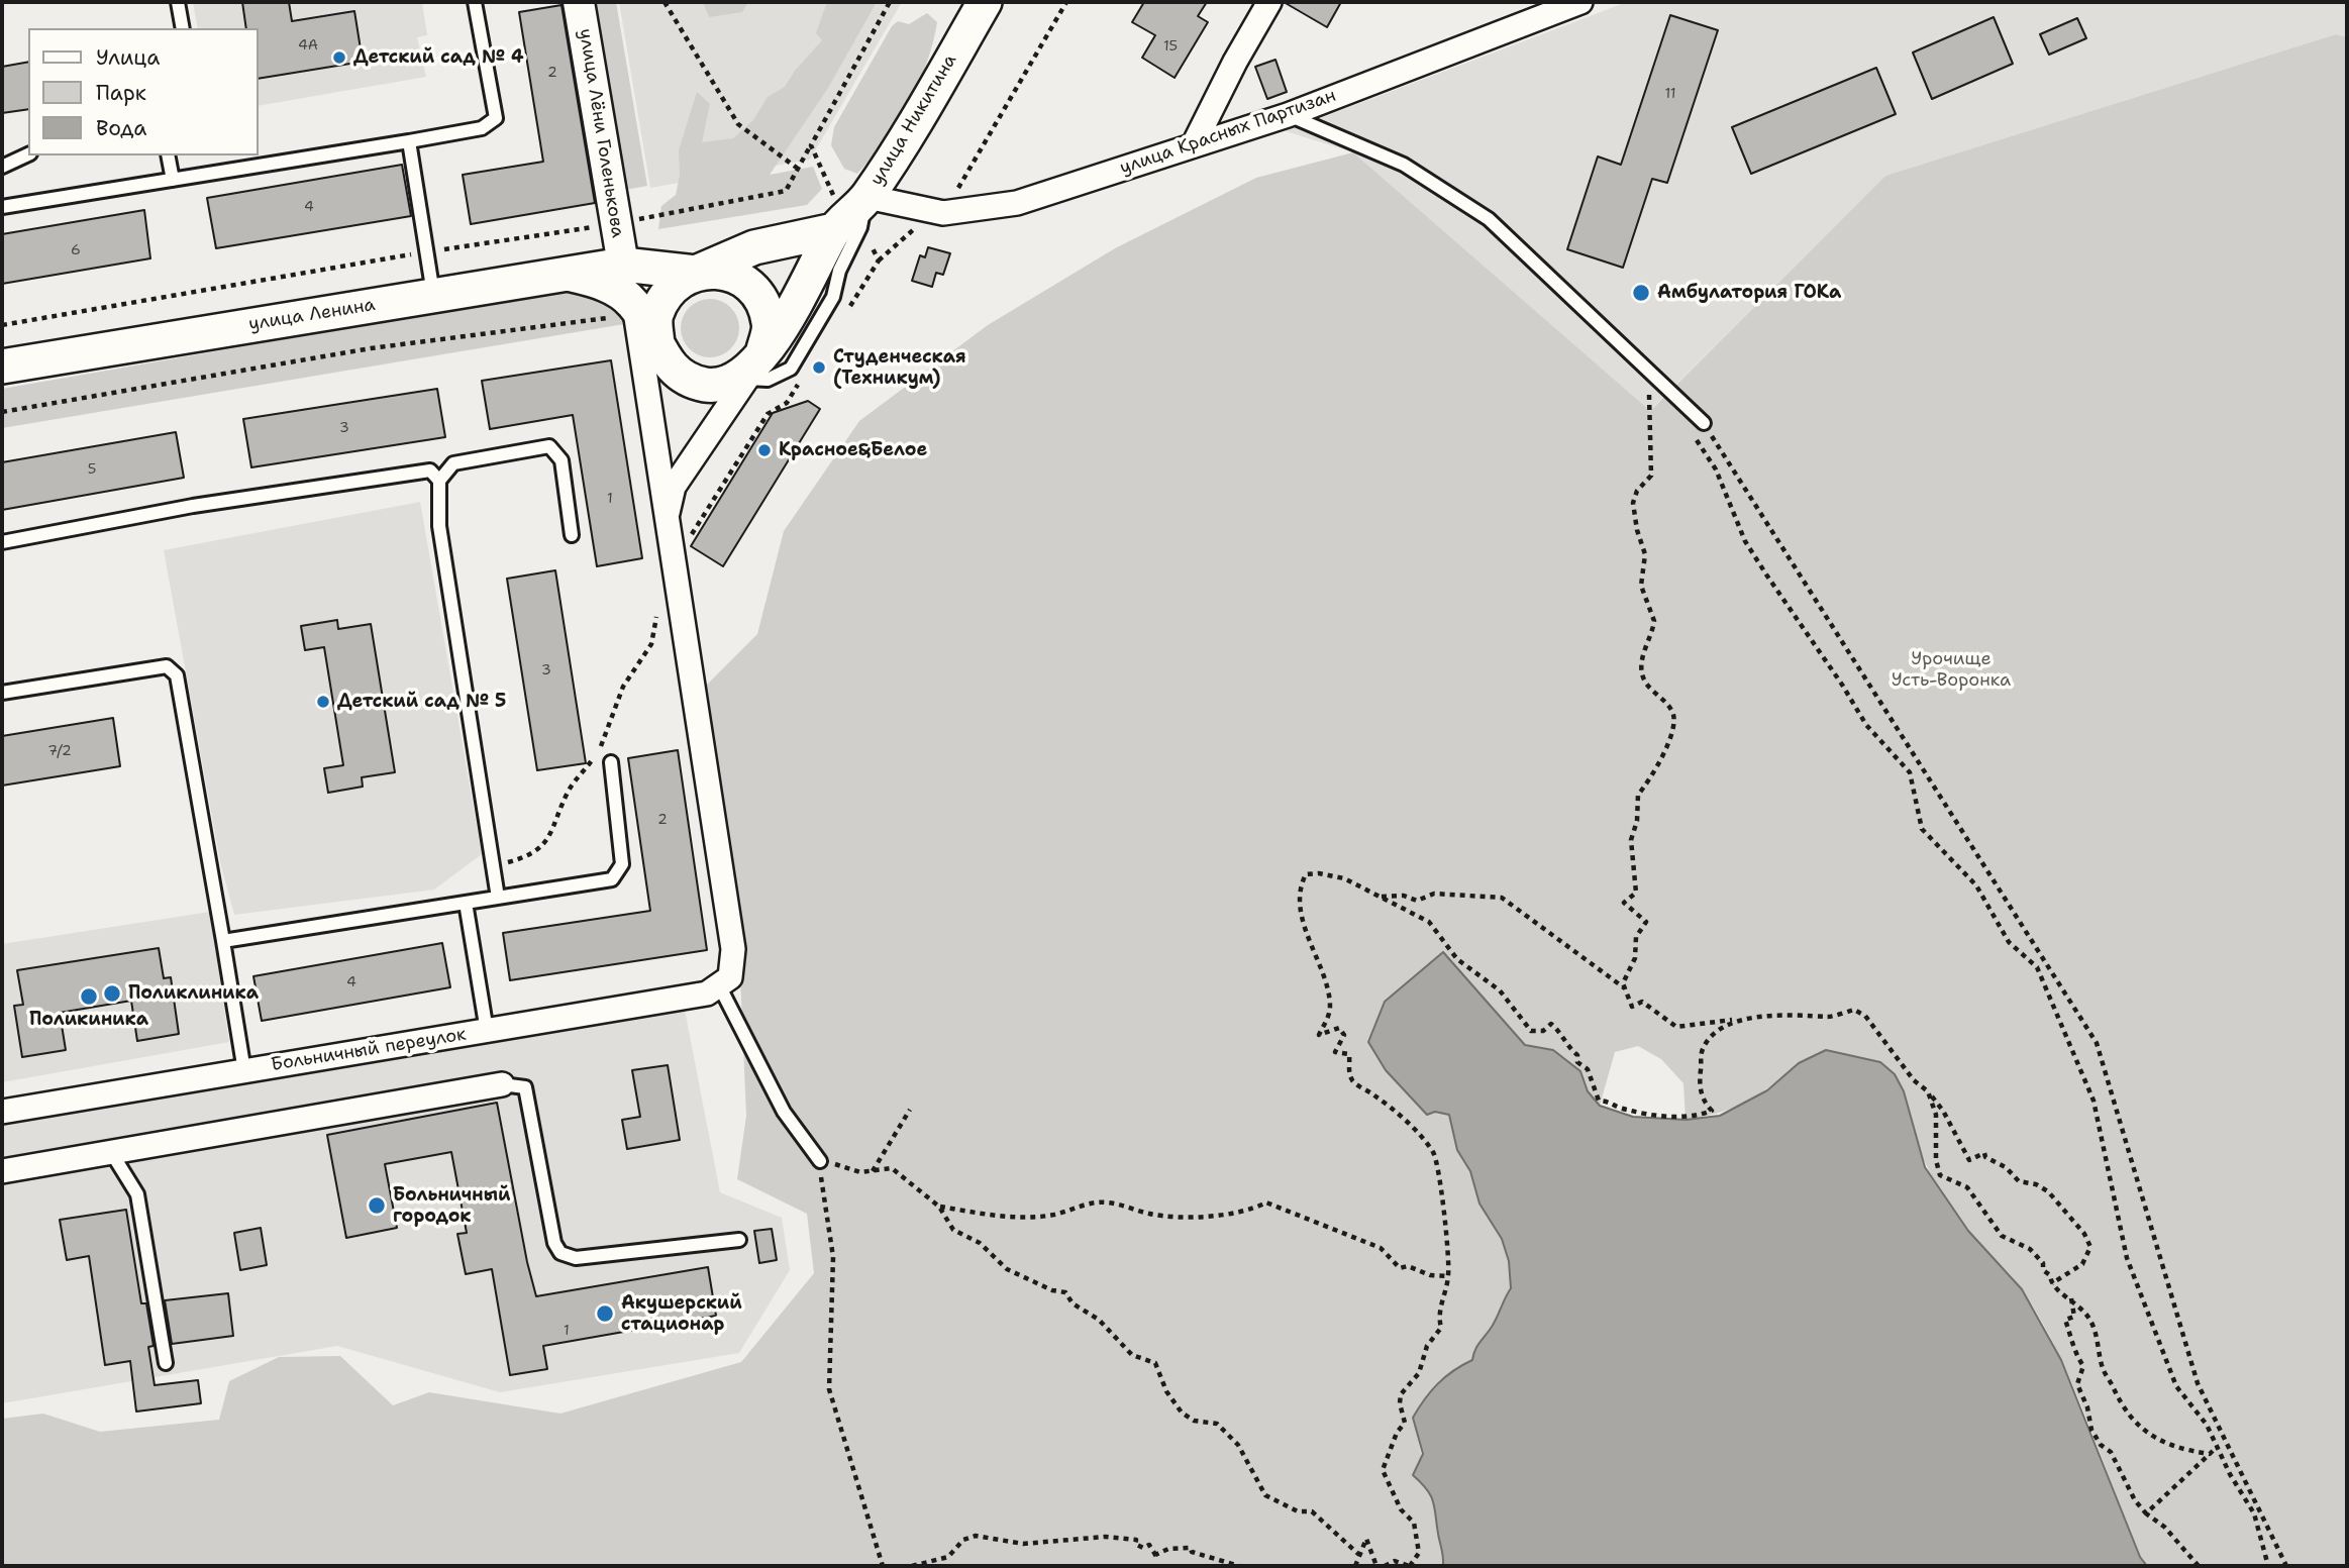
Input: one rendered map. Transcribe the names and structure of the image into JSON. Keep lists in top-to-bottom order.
{
  "streets": {
    "main road": ["улица Никитина", "улица Ленина"],
    "street": ["улица Красных Партизан", "улица Лёни Голенькова", "Больничный переулок"]
  },
  "crossings": [
    ["улица Никитина", "улица Красных Партизан"],
    ["улица Лёни Голенькова", "улица Ленина"]
  ],
  "parks": ["Урочище Усть-Воронка"],
  "places": [
    "Детский сад № 4",
    "Амбулатория ГОКа",
    "Студенческая (Техникум)",
    "Красное&Белое",
    "Детский сад № 5",
    "Поликлиника",
    "Поликиника",
    "Больничный городок",
    "Акушерский стационар"
  ],
  "house_numbers": [
    "4А",
    "15",
    "2",
    "11",
    "4",
    "6",
    "3",
    "5",
    "1",
    "3",
    "7/2",
    "2",
    "4",
    "1"
  ],
  "legend": ["Улица", "Парк", "Вода"]
}
